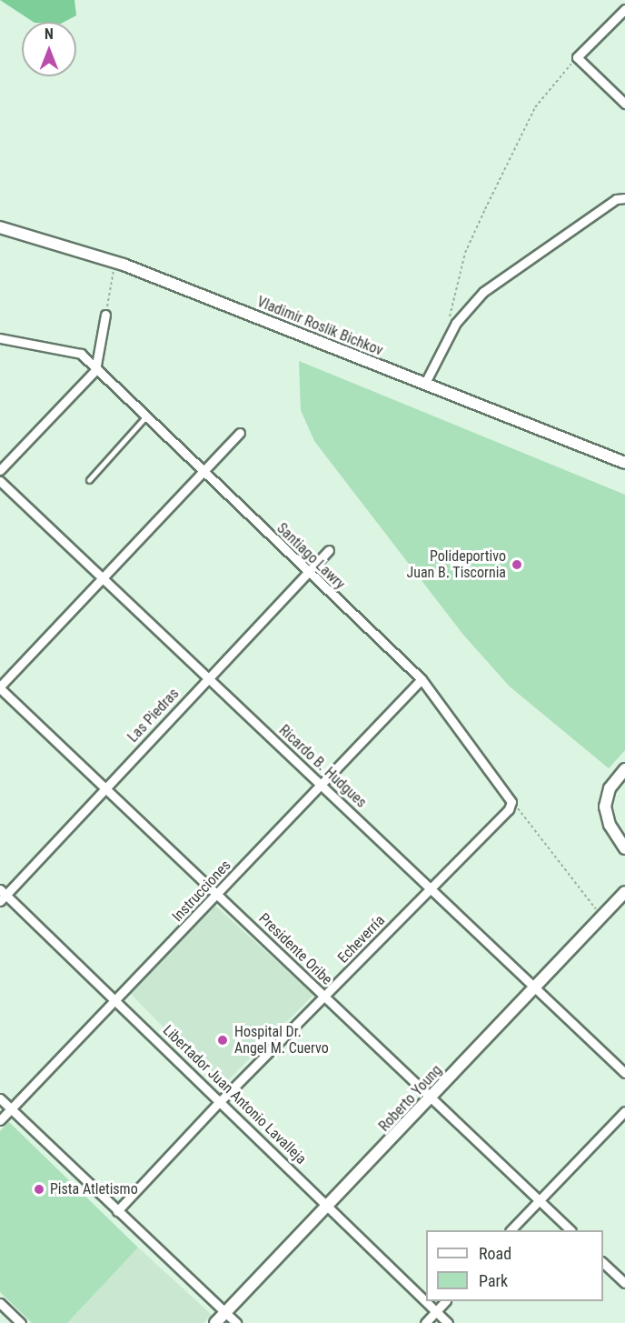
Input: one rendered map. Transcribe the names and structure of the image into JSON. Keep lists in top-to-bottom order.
{
  "streets": {
    "street": [
      "Vladimir Roslik Bichkov",
      "Santiago Lawry",
      "Las Piedras",
      "Ricardo B. Hudgues",
      "Instrucciones",
      "Echeverría",
      "Presidente Oribe",
      "Libertador Juan Antonio Lavalleja",
      "Roberto Young"
    ]
  },
  "crossings": [
    ["Santiago Lawry", "Las Piedras"],
    ["Santiago Lawry", "Instrucciones"],
    ["Santiago Lawry", "Echeverría"],
    ["Las Piedras", "Ricardo B. Hudgues"],
    ["Las Piedras", "Presidente Oribe"],
    ["Las Piedras", "Libertador Juan Antonio Lavalleja"],
    ["Ricardo B. Hudgues", "Instrucciones"],
    ["Ricardo B. Hudgues", "Echeverría"],
    ["Ricardo B. Hudgues", "Roberto Young"],
    ["Instrucciones", "Presidente Oribe"],
    ["Instrucciones", "Libertador Juan Antonio Lavalleja"],
    ["Echeverría", "Presidente Oribe"],
    ["Echeverría", "Libertador Juan Antonio Lavalleja"],
    ["Presidente Oribe", "Roberto Young"],
    ["Libertador Juan Antonio Lavalleja", "Roberto Young"]
  ],
  "places": ["Polideportivo Juan B. Tiscornia", "Hospital Dr. Angel M. Cuervo", "Pista Atletismo"],
  "legend": ["Road", "Park"],
  "north": "top"
}
